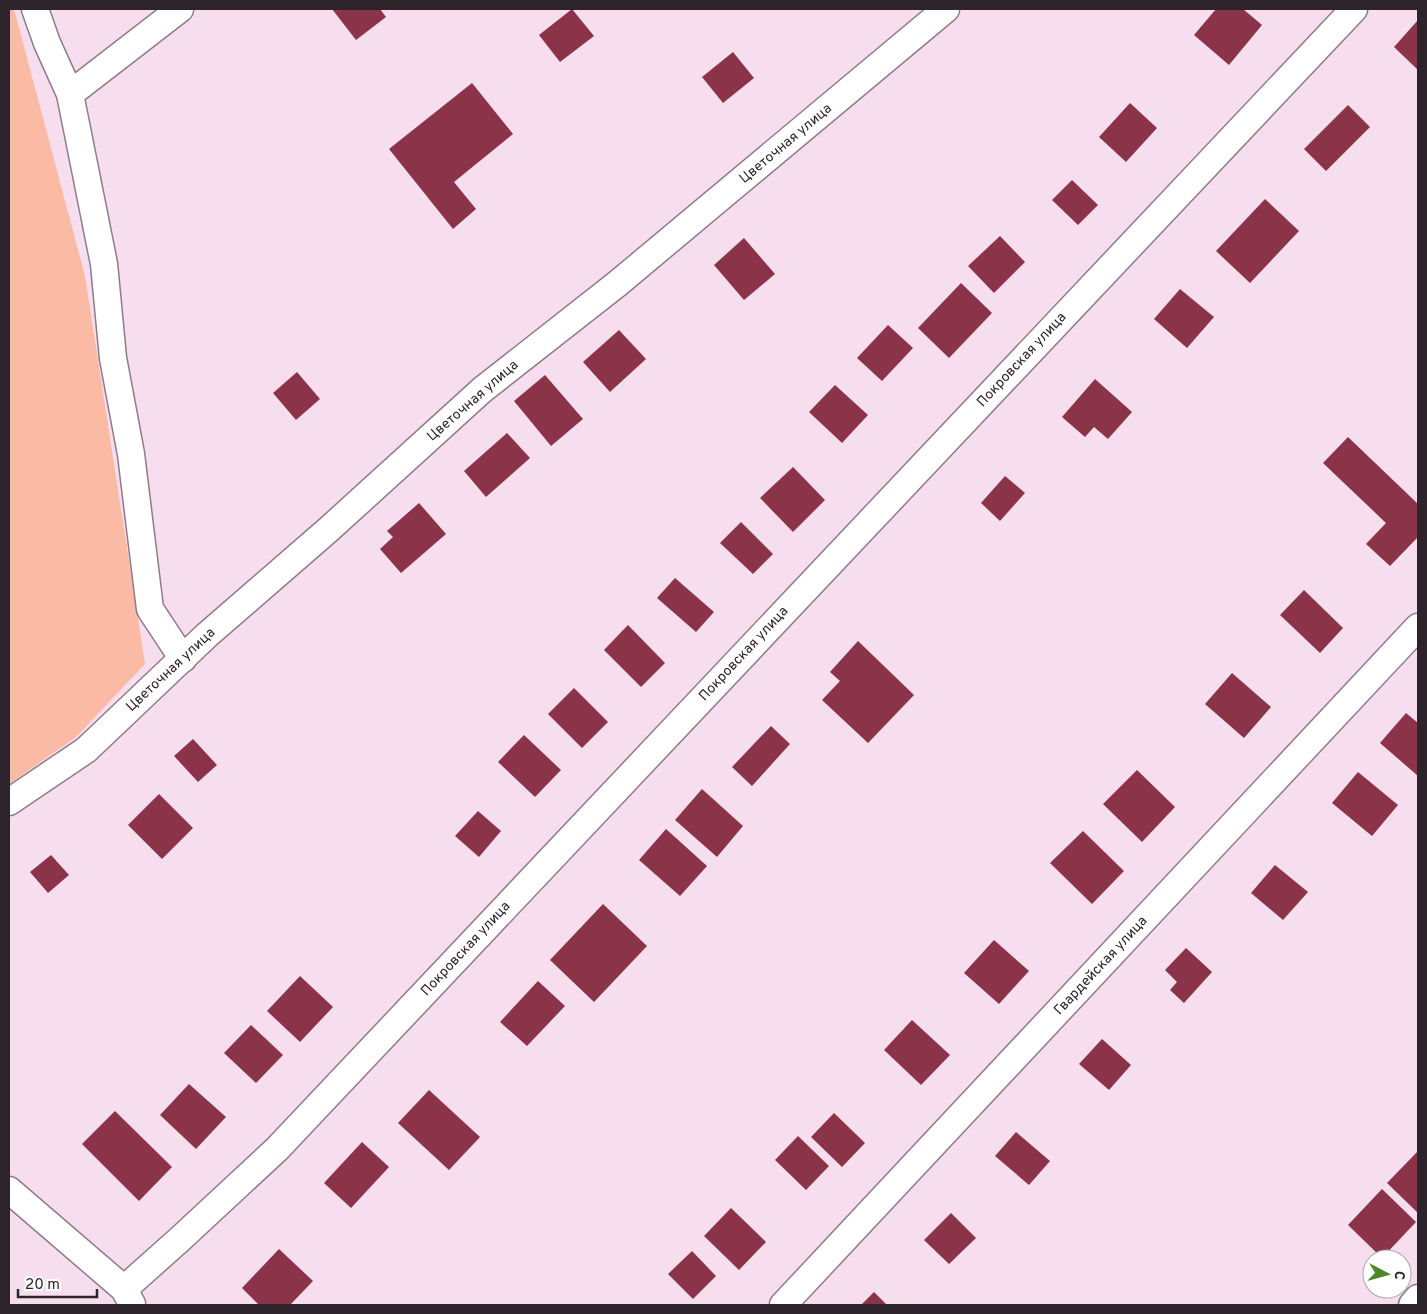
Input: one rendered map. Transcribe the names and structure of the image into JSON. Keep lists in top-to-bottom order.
{
  "streets": {
    "street": ["Цветочная улица", "Покровская улица", "Гвардейская улица"]
  },
  "scale_bar": "20 m",
  "north": "right"
}
